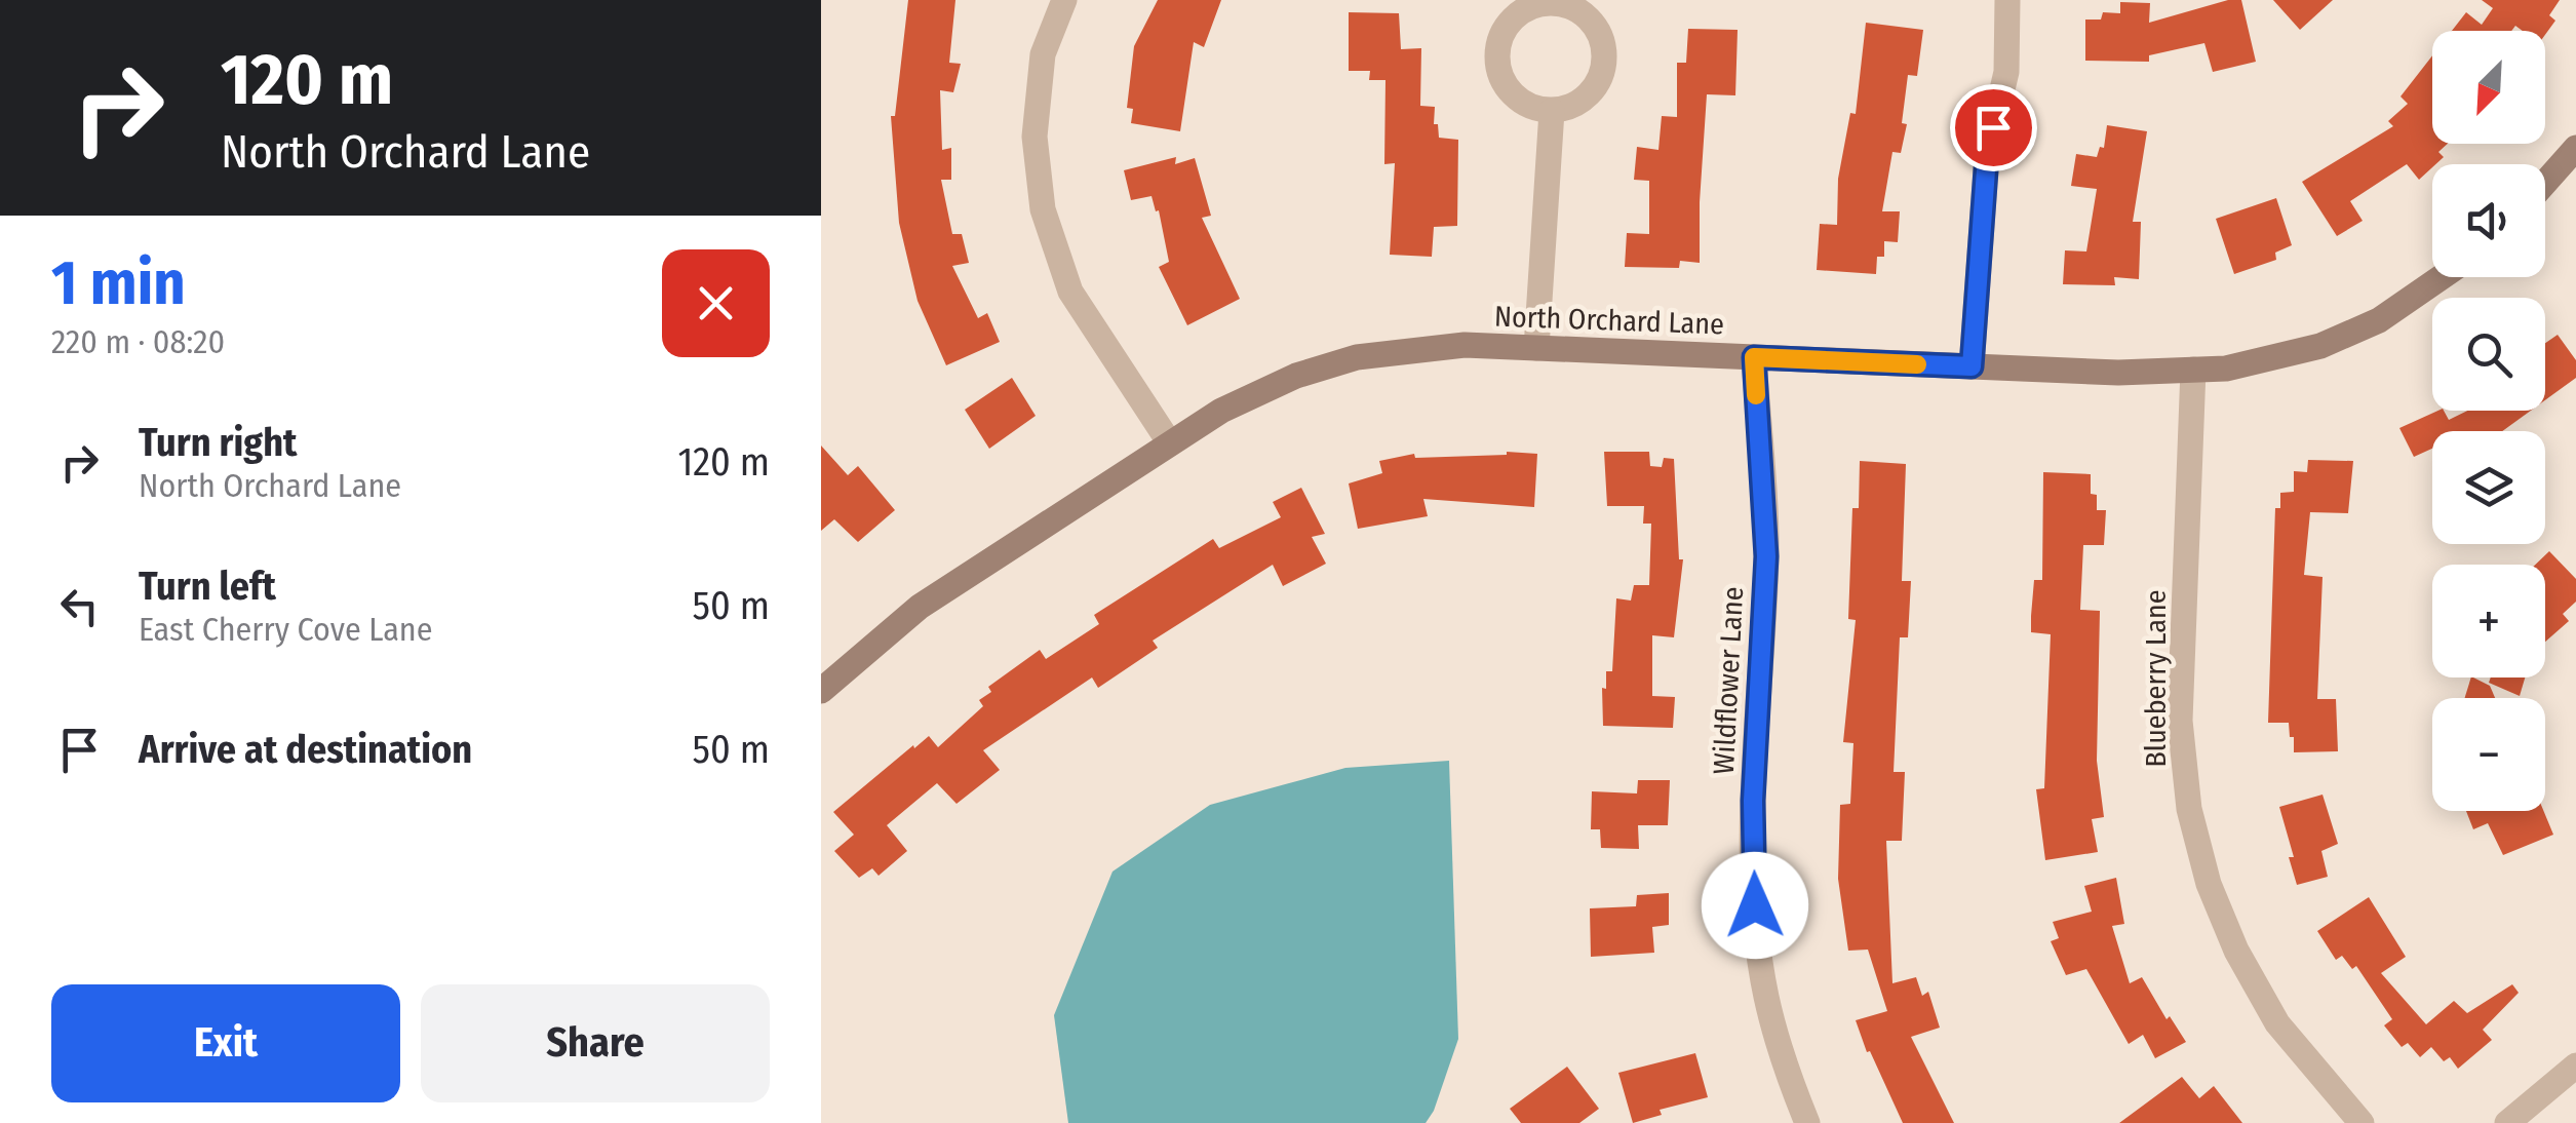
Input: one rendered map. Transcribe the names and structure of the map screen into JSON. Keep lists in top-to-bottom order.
{
  "streets": {
    "street": ["North Orchard Lane", "Blueberry Lane", "Wildflower Lane"]
  },
  "crossings": [
    ["North Orchard Lane", "Blueberry Lane"],
    ["North Orchard Lane", "Wildflower Lane"]
  ],
  "north": "bottom left",
  "page": {
    "turn": ["120 m", "North Orchard Lane"],
    "map_buttons": ["+", "−"],
    "heading": ["1 min", "220 m · 08:20"],
    "list": [
      {
        "name": "Turn right",
        "note": "North Orchard Lane",
        "value": "120 m"
      },
      {
        "name": "Turn left",
        "note": "East Cherry Cove Lane",
        "value": "50 m"
      },
      {
        "name": "Arrive at destination",
        "value": "50 m"
      }
    ],
    "buttons": ["Exit", "Share"]
  }
}
